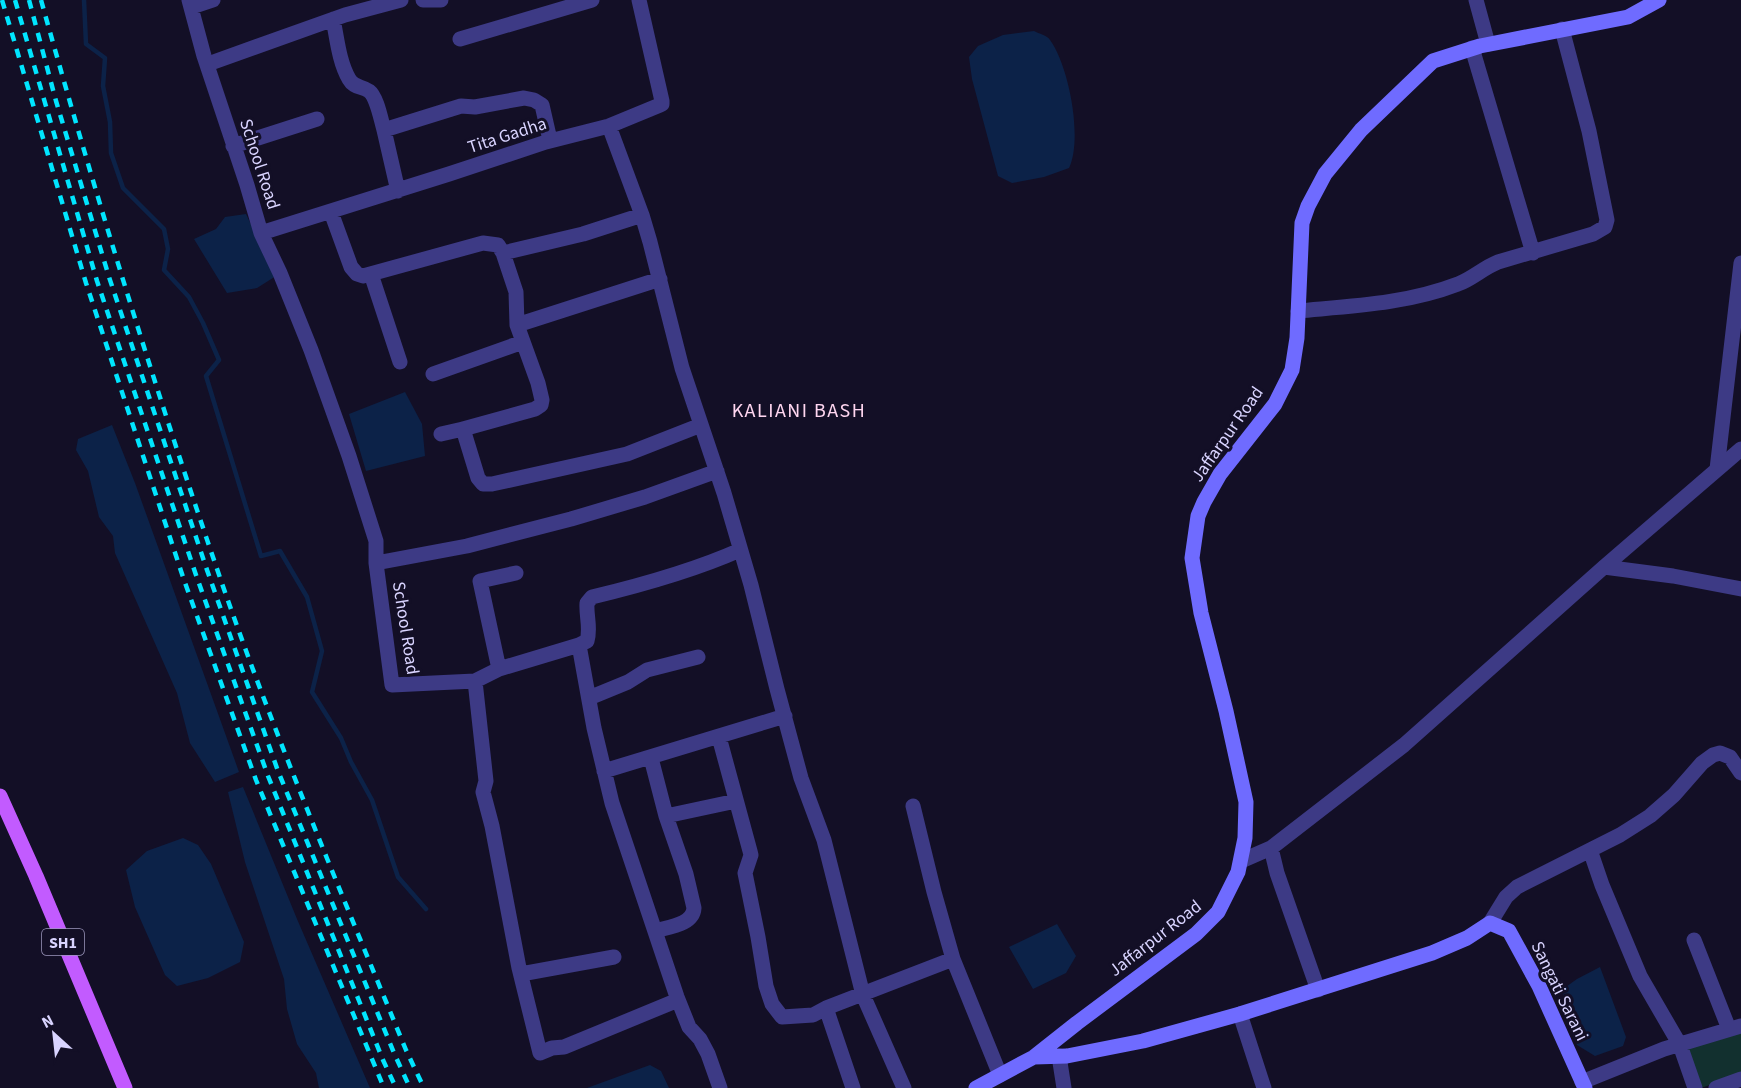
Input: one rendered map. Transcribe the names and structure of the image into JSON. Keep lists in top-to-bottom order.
{
  "streets": {
    "main road": ["SH1"],
    "street": [
      "Tita Gadha",
      "School Road",
      "Jaffarpur Road",
      "Sangati Sarani"
    ]
  },
  "crossings": [
    ["Tita Gadha", "School Road"]
  ],
  "districts": ["KALIANI BASH"],
  "north": "top left"
}
